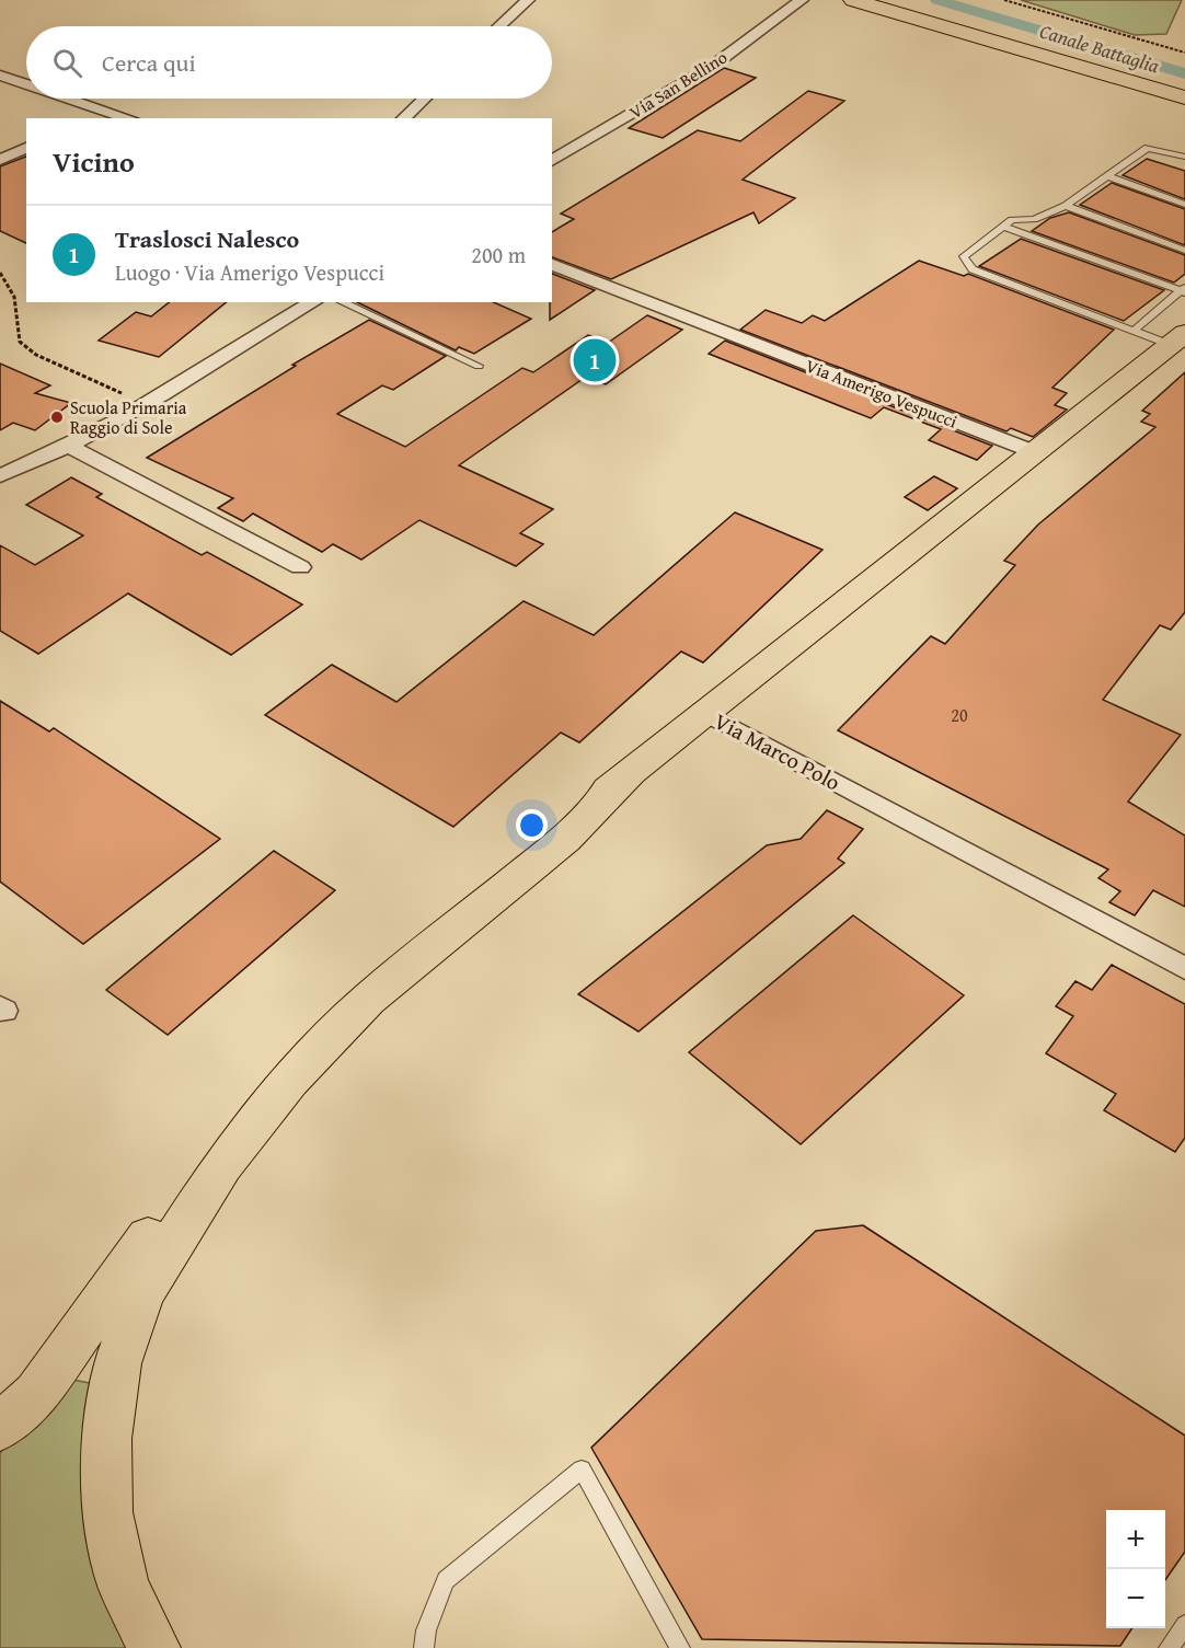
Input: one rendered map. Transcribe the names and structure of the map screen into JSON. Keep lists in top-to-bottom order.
{
  "streets": {
    "main road": ["Via Marco Polo"],
    "street": ["Via San Bellino", "Via Amerigo Vespucci"]
  },
  "crossings": [
    ["Via Amerigo Vespucci", "Via Marco Polo"]
  ],
  "water": ["Canale Battaglia"],
  "places": ["Scuola Primaria Raggio di Sole"],
  "house_numbers": ["20"],
  "page": {
    "search": "Cerca qui",
    "heading": "Vicino",
    "list": [
      {
        "mark": "1",
        "name": "Traslosci Nalesco",
        "note": "Luogo · Via Amerigo Vespucci",
        "value": "200 m"
      }
    ],
    "pins": "1",
    "map_buttons": ["+", "−"]
  }
}
